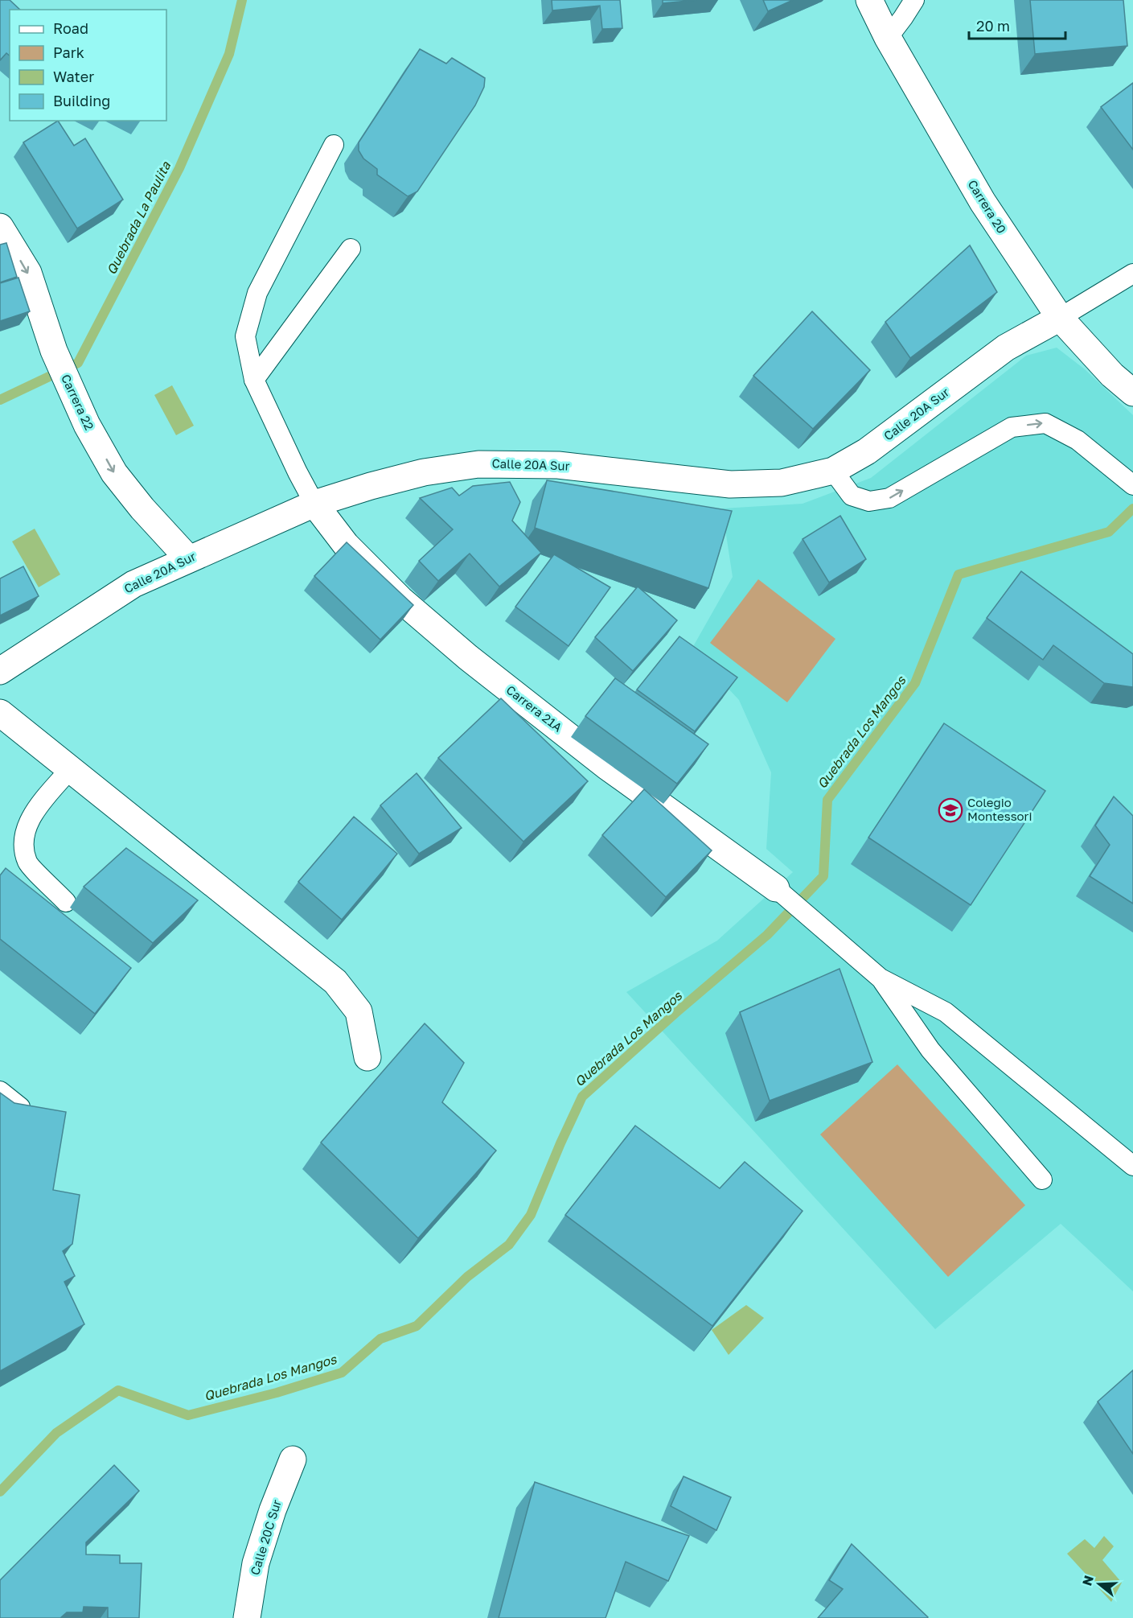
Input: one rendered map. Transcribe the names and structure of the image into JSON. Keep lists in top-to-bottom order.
{
  "streets": {
    "street": [
      "Carrera 20",
      "Carrera 22",
      "Calle 20A Sur",
      "Carrera 21A",
      "Calle 20C Sur"
    ]
  },
  "crossings": [
    ["Carrera 20", "Calle 20A Sur"],
    ["Carrera 22", "Calle 20A Sur"],
    ["Calle 20A Sur", "Carrera 21A"]
  ],
  "one_way": ["Carrera 22"],
  "water": ["Quebrada La Paulita", "Quebrada Los Mangos"],
  "places": {
    "school or university": ["Colegio Montessori"]
  },
  "legend": [
    "Road",
    "Park",
    "Water",
    "Building"
  ],
  "scale_bar": "20 m",
  "north": "left"
}
